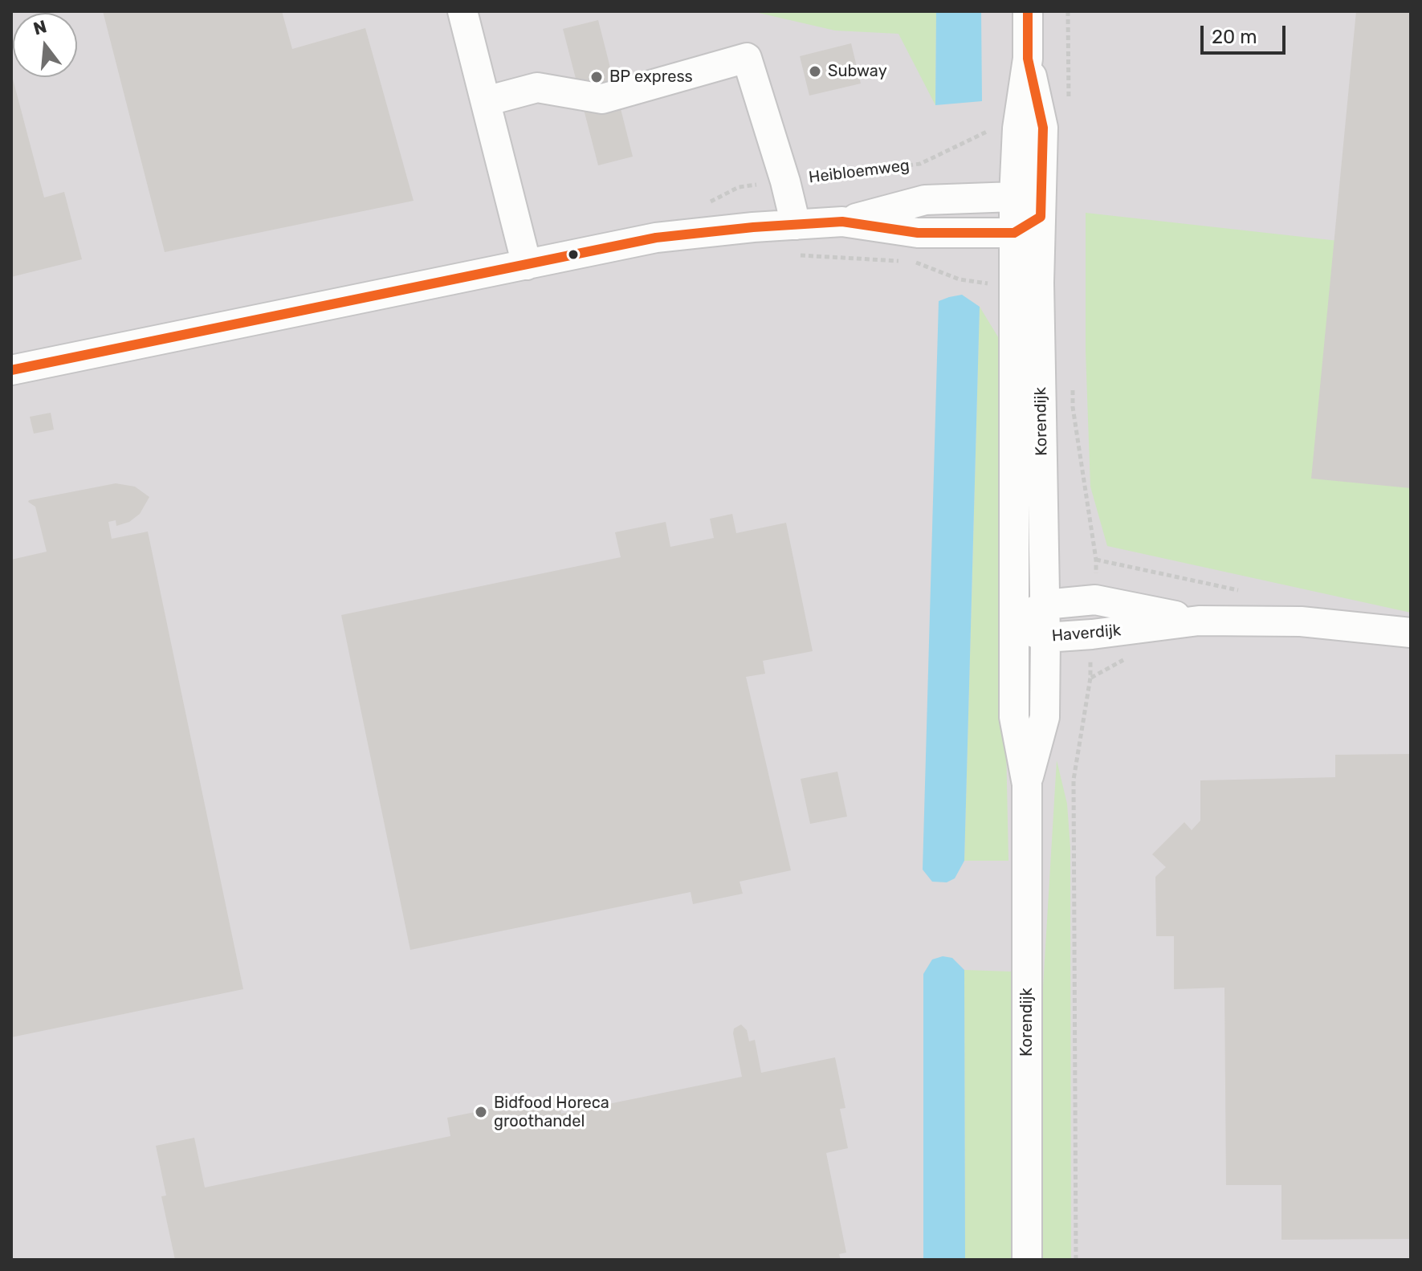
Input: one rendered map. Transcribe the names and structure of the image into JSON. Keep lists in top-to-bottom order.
{
  "streets": {
    "street": ["Korendijk", "Haverdijk"],
    "path": ["Heibloemweg"]
  },
  "crossings": [
    ["Heibloemweg", "Korendijk"],
    ["Korendijk", "Haverdijk"]
  ],
  "places": ["Subway", "BP express", "Bidfood Horeca groothandel"],
  "scale_bar": "20 m",
  "north": "top"
}
